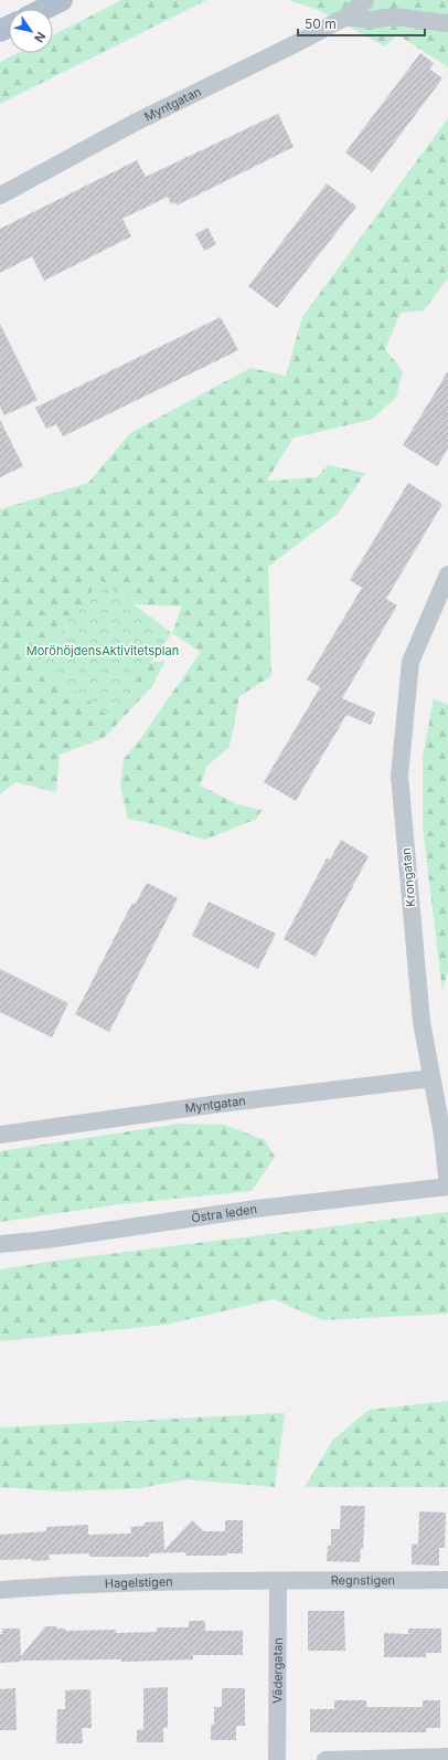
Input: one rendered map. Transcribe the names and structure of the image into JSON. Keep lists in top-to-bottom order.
{
  "streets": {
    "street": [
      "Myntgatan",
      "Krongatan",
      "Östra leden",
      "Regnstigen",
      "Hagelstigen",
      "Vädergatan"
    ]
  },
  "crossings": [
    ["Myntgatan", "Krongatan"],
    ["Krongatan", "Östra leden"],
    ["Regnstigen", "Hagelstigen"],
    ["Regnstigen", "Vädergatan"],
    ["Hagelstigen", "Vädergatan"]
  ],
  "parks": ["MoröhöjdensAktivitetsplan"],
  "scale_bar": "50 m",
  "north": "bottom right"
}
